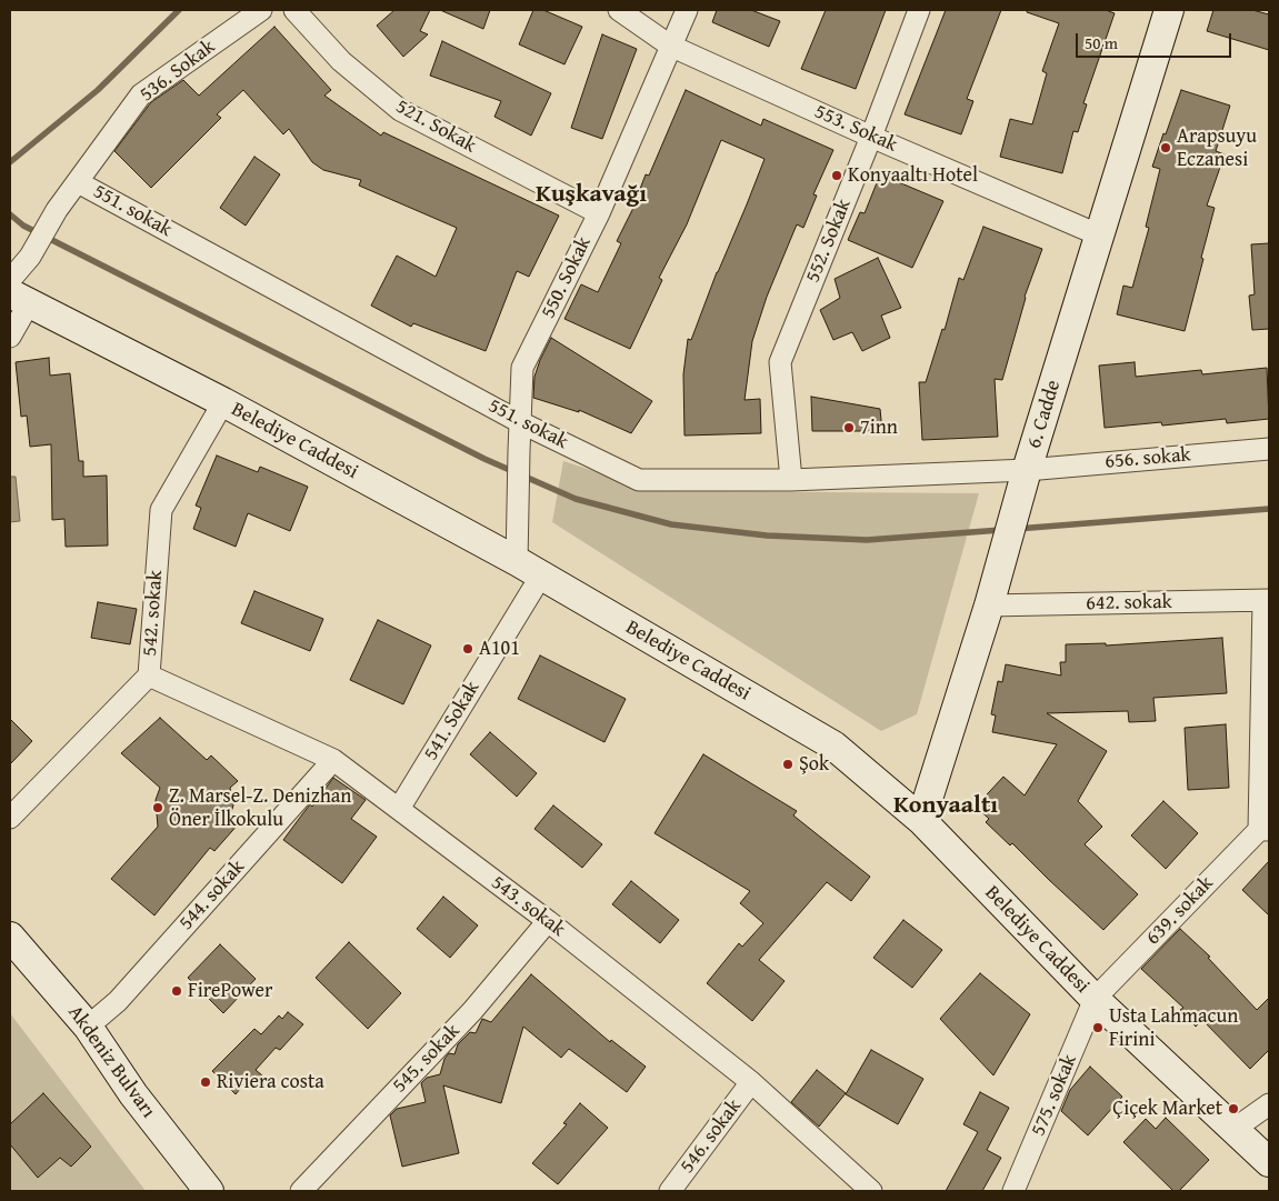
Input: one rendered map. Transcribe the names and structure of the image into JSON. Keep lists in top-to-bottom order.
{
  "streets": {
    "main road": ["6. Cadde", "Belediye Caddesi", "Akdeniz Bulvarı"],
    "street": [
      "536. Sokak",
      "521. Sokak",
      "553. Sokak",
      "551. sokak",
      "552. Sokak",
      "550. Sokak",
      "656. sokak",
      "642. sokak",
      "542. sokak",
      "541. Sokak",
      "544. sokak",
      "543. sokak",
      "639. sokak",
      "545. sokak",
      "575. sokak",
      "546. sokak"
    ]
  },
  "crossings": [
    ["536. Sokak", "551. sokak"],
    ["521. Sokak", "550. Sokak"],
    ["553. Sokak", "552. Sokak"],
    ["553. Sokak", "550. Sokak"],
    ["553. Sokak", "6. Cadde"],
    ["551. sokak", "552. Sokak"],
    ["551. sokak", "550. Sokak"],
    ["551. sokak", "6. Cadde"],
    ["551. sokak", "656. sokak"],
    ["550. Sokak", "Belediye Caddesi"],
    ["550. Sokak", "541. Sokak"],
    ["6. Cadde", "Belediye Caddesi"],
    ["6. Cadde", "656. sokak"],
    ["6. Cadde", "642. sokak"],
    ["Belediye Caddesi", "542. sokak"],
    ["Belediye Caddesi", "541. Sokak"],
    ["Belediye Caddesi", "639. sokak"],
    ["Belediye Caddesi", "575. sokak"],
    ["542. sokak", "543. sokak"],
    ["541. Sokak", "543. sokak"],
    ["544. sokak", "543. sokak"],
    ["544. sokak", "Akdeniz Bulvarı"],
    ["543. sokak", "545. sokak"],
    ["543. sokak", "546. sokak"],
    ["639. sokak", "575. sokak"]
  ],
  "districts": ["Kuşkavağı", "Konyaaltı"],
  "places": [
    "Arapsuyu Eczanesi",
    "Konyaaltı Hotel",
    "7inn",
    "A101",
    "Şok",
    "Z. Marsel-Z. Denizhan Öner İlkokulu",
    "FirePower",
    "Usta Lahmacun Firini",
    "Riviera costa",
    "Çiçek Market"
  ],
  "scale_bar": "50 m"
}
